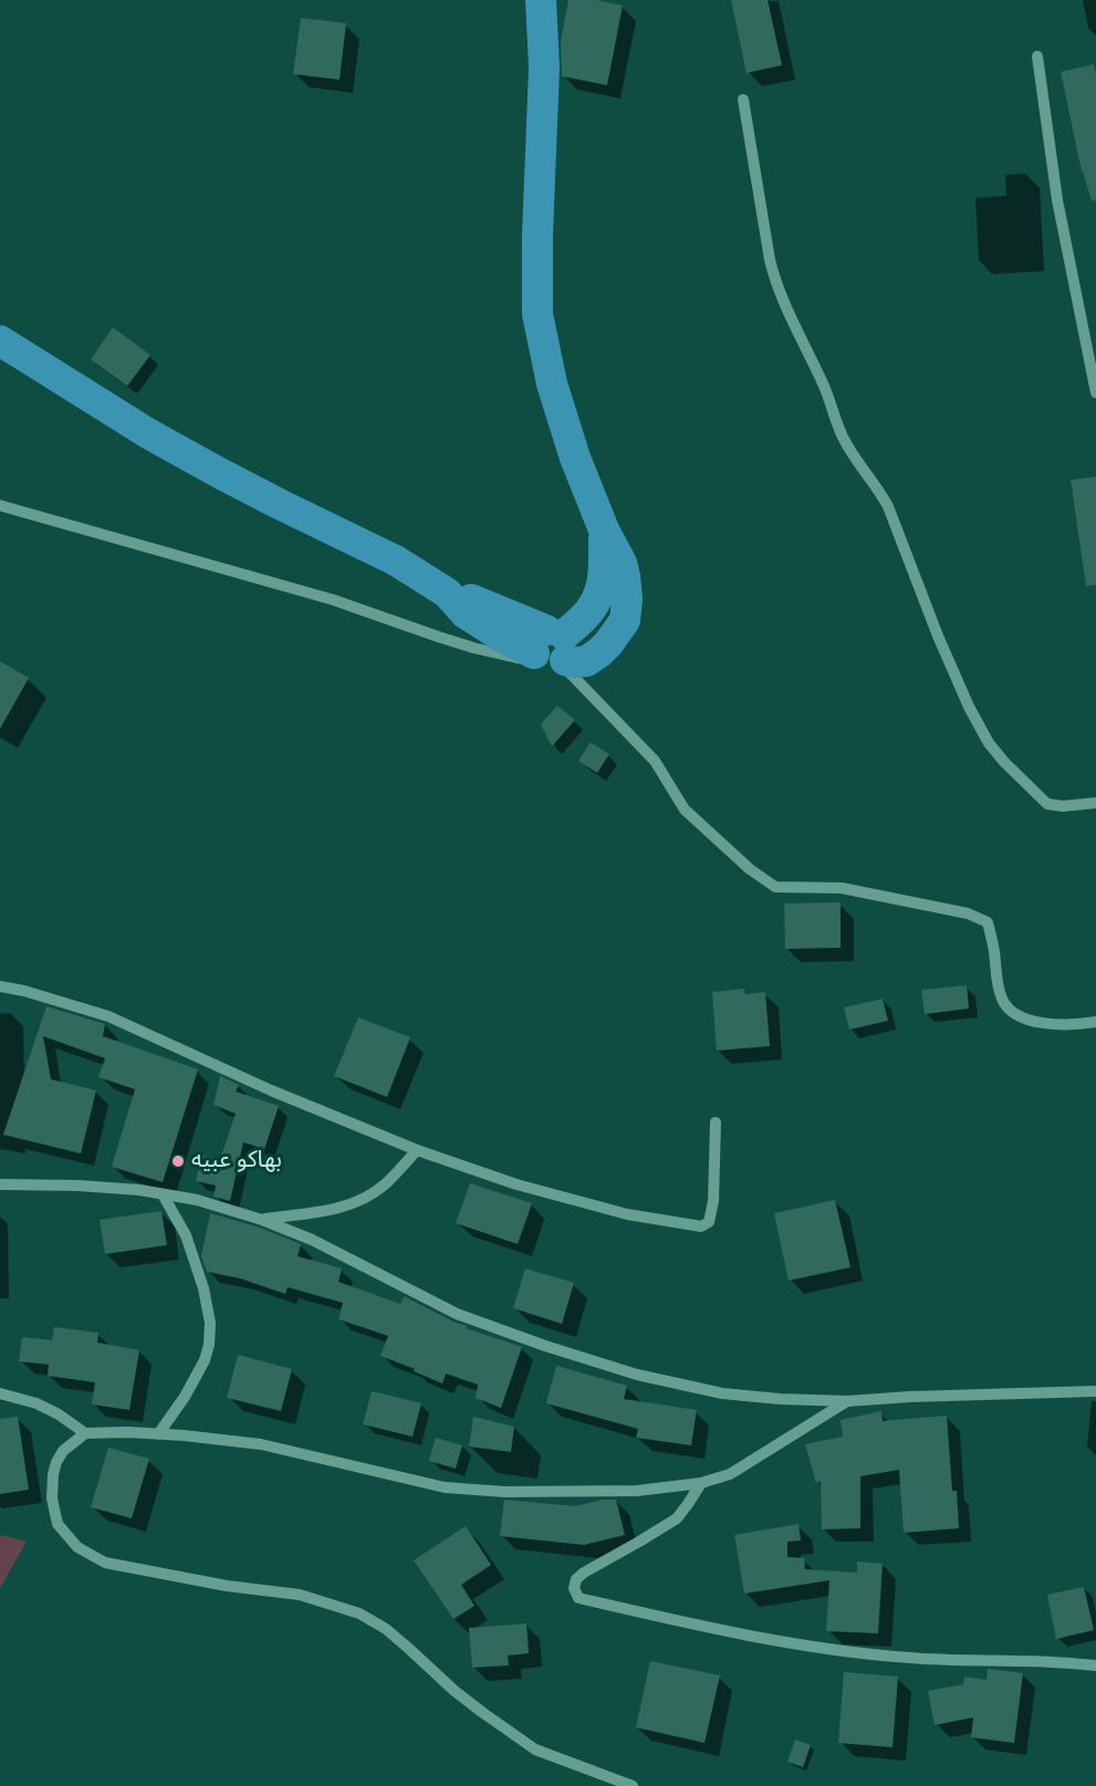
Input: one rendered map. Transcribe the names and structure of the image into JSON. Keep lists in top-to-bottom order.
{
  "places": ["بهاكو عبيه"]
}
